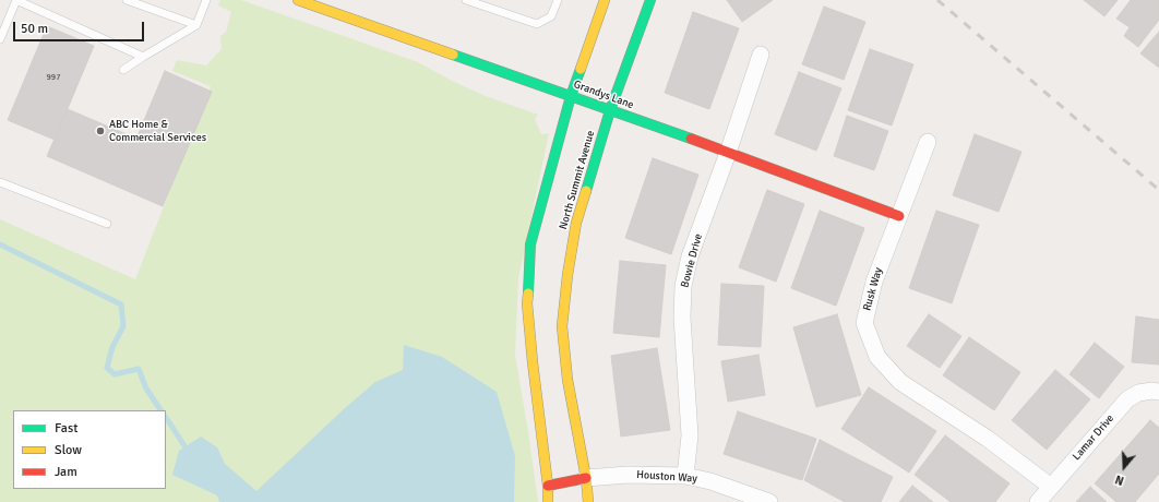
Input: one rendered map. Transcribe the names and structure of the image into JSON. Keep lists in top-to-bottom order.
{
  "streets": {
    "main road": ["Grandys Lane", "North Summit Avenue"],
    "street": [
      "Bowie Drive",
      "Rusk Way",
      "Lamar Drive",
      "Houston Way"
    ]
  },
  "crossings": [
    ["Grandys Lane", "North Summit Avenue"],
    ["Grandys Lane", "Bowie Drive"],
    ["Grandys Lane", "Rusk Way"],
    ["North Summit Avenue", "Houston Way"],
    ["Bowie Drive", "Houston Way"],
    ["Rusk Way", "Lamar Drive"]
  ],
  "places": ["ABC Home & Commercial Services"],
  "house_numbers": ["997"],
  "legend": ["Fast", "Slow", "Jam"],
  "scale_bar": "50 m",
  "north": "bottom"
}
